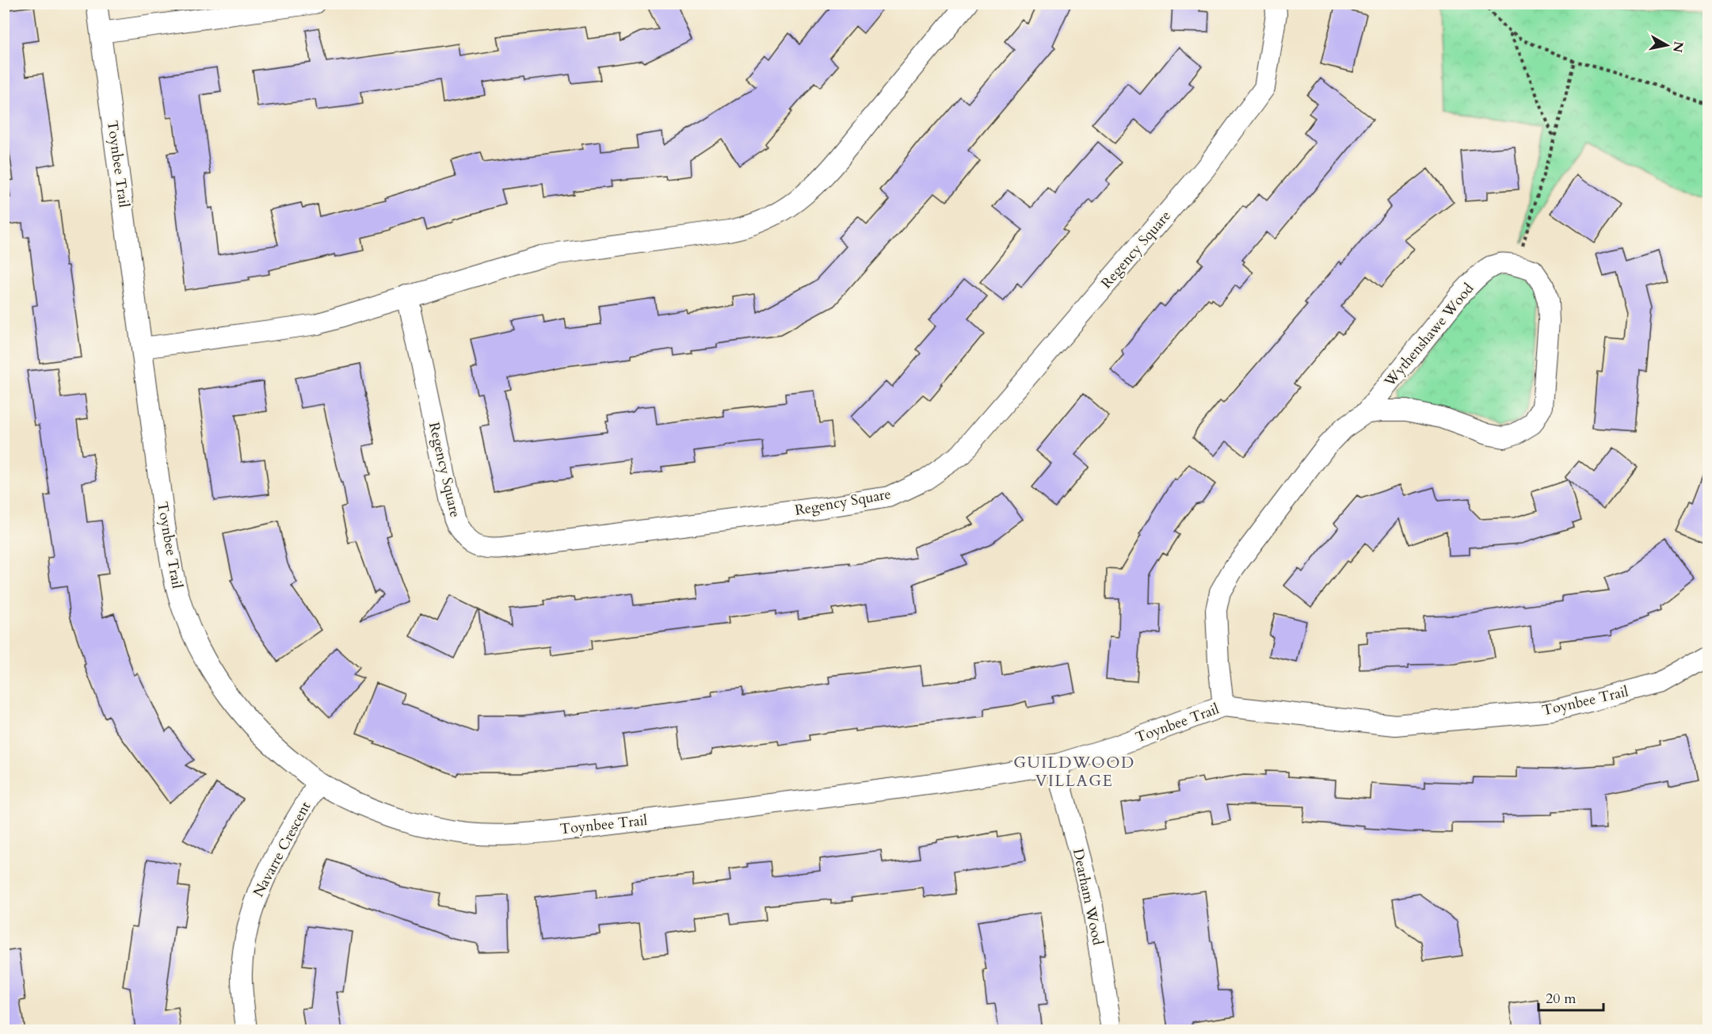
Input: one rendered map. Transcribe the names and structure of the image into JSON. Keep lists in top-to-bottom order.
{
  "streets": {
    "street": [
      "Toynbee Trail",
      "Regency Square",
      "Wythenshawe Wood",
      "Navarre Crescent",
      "Dearham Wood"
    ]
  },
  "crossings": [
    ["Toynbee Trail", "Wythenshawe Wood"],
    ["Toynbee Trail", "Navarre Crescent"],
    ["Toynbee Trail", "Dearham Wood"]
  ],
  "districts": ["GUILDWOOD VILLAGE"],
  "scale_bar": "20 m",
  "north": "right"
}
